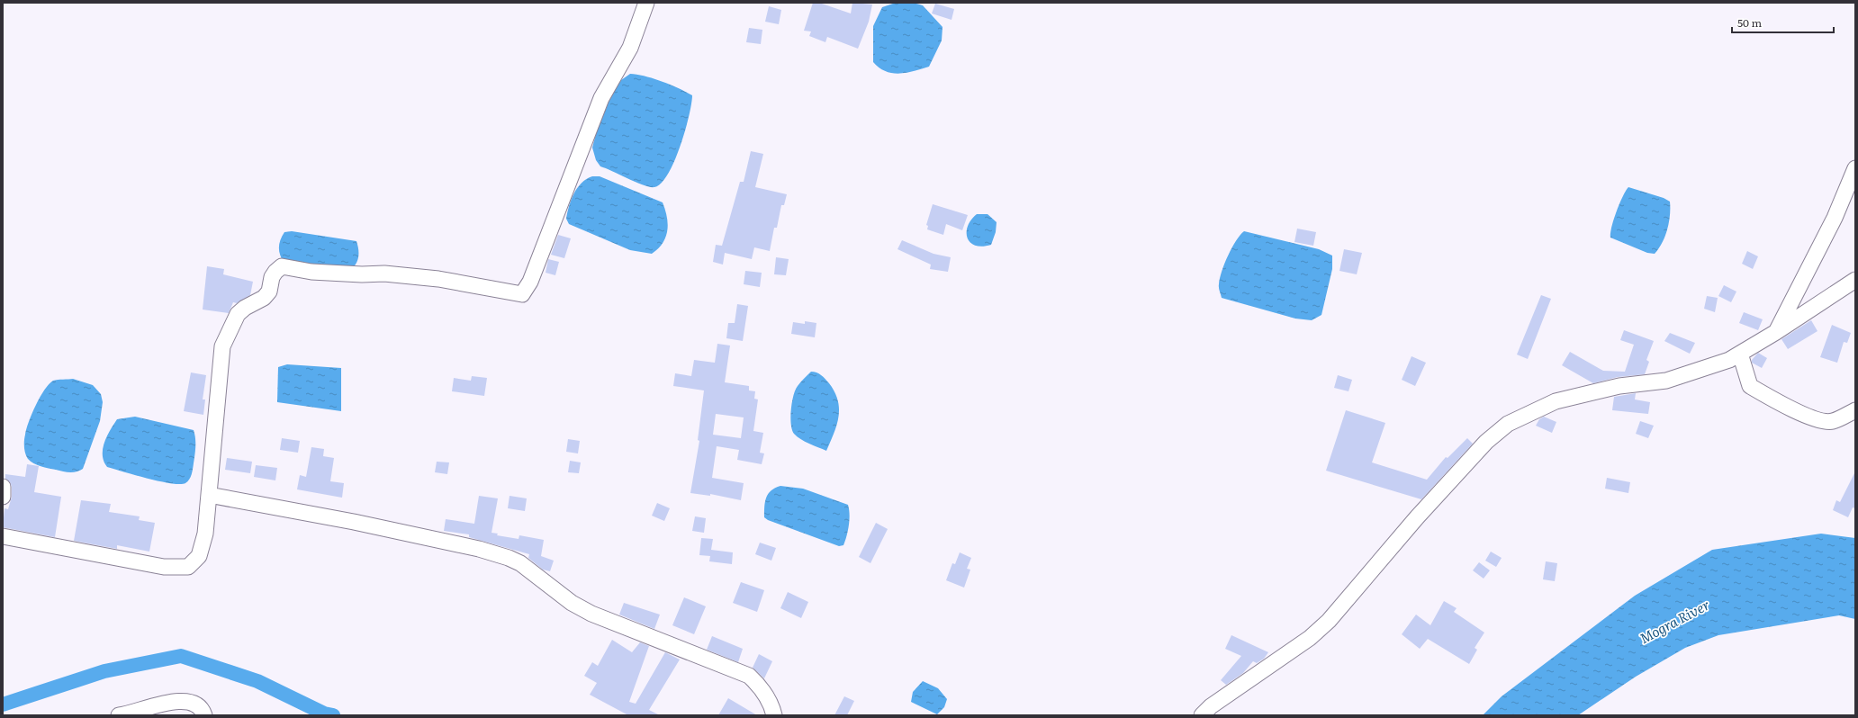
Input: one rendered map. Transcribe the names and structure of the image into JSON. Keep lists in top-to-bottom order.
{
  "water": ["Mogra River"],
  "scale_bar": "50 m"
}
